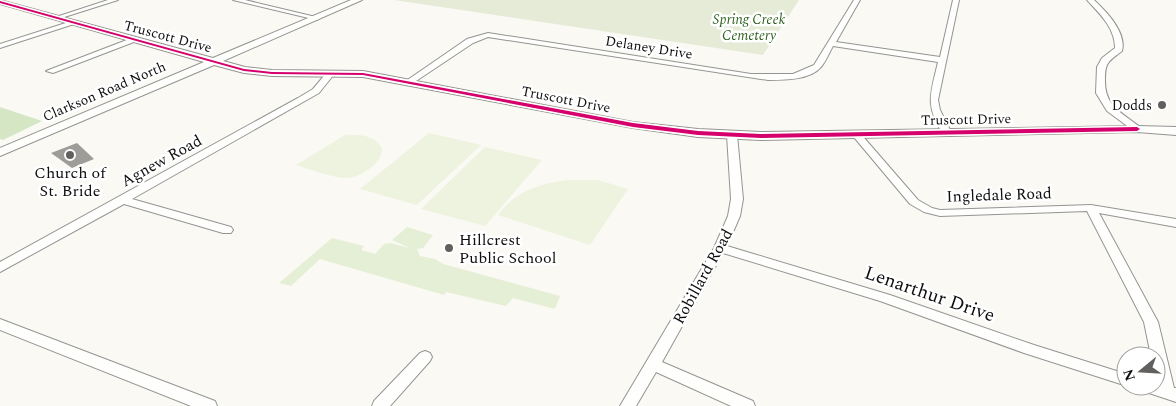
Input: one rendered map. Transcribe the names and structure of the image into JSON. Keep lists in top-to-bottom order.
{
  "streets": {
    "street": [
      "Truscott Drive",
      "Delaney Drive",
      "Clarkson Road North",
      "Agnew Road",
      "Ingledale Road",
      "Robillard Road",
      "Lenarthur Drive"
    ]
  },
  "crossings": [
    ["Truscott Drive", "Delaney Drive"],
    ["Truscott Drive", "Clarkson Road North"],
    ["Truscott Drive", "Agnew Road"],
    ["Truscott Drive", "Ingledale Road"],
    ["Truscott Drive", "Robillard Road"],
    ["Robillard Road", "Lenarthur Drive"]
  ],
  "parks": ["Spring Creek Cemetery"],
  "places": ["Dodds", "Church of St. Bride", "Hillcrest Public School"],
  "north": "left"
}
